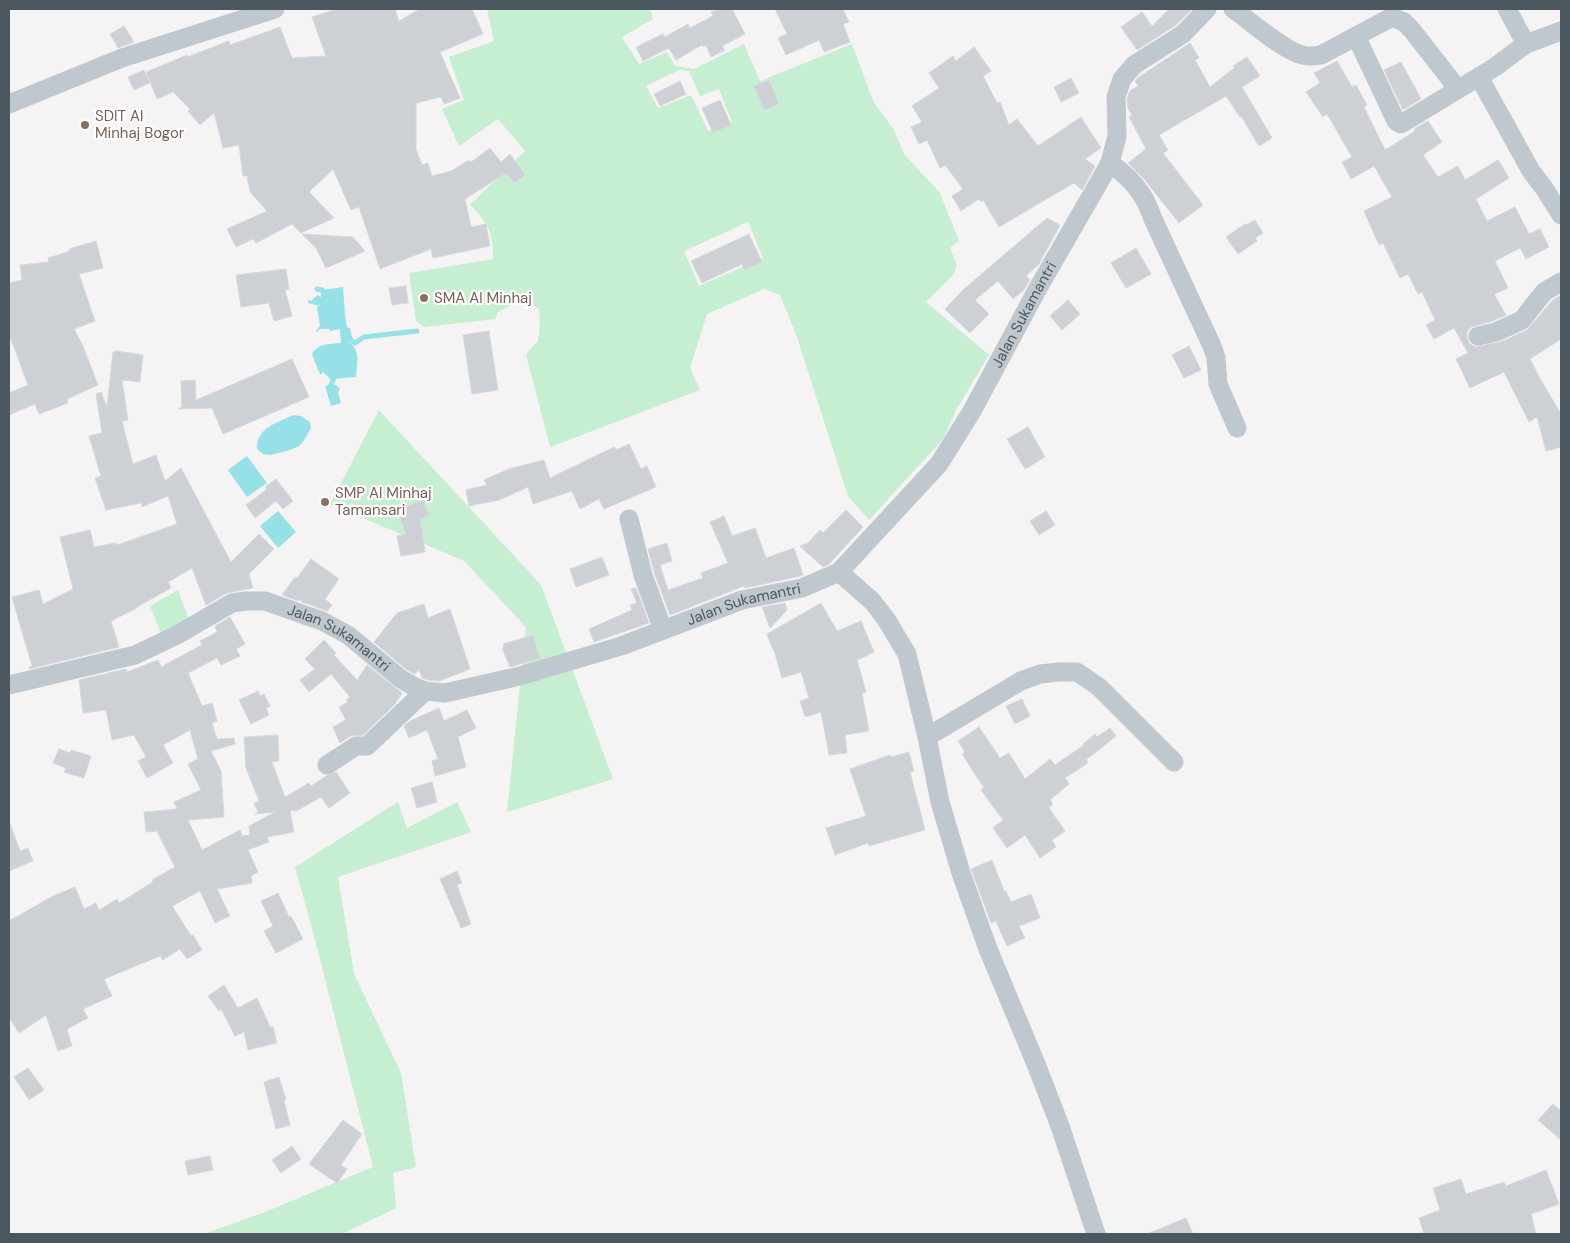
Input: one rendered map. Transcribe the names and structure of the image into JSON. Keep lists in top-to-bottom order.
{
  "streets": {
    "street": ["Jalan Sukamantri"]
  },
  "places": ["SDIT Al Minhaj Bogor", "SMA Al Minhaj", "SMP Al Minhaj Tamansari"]
}
